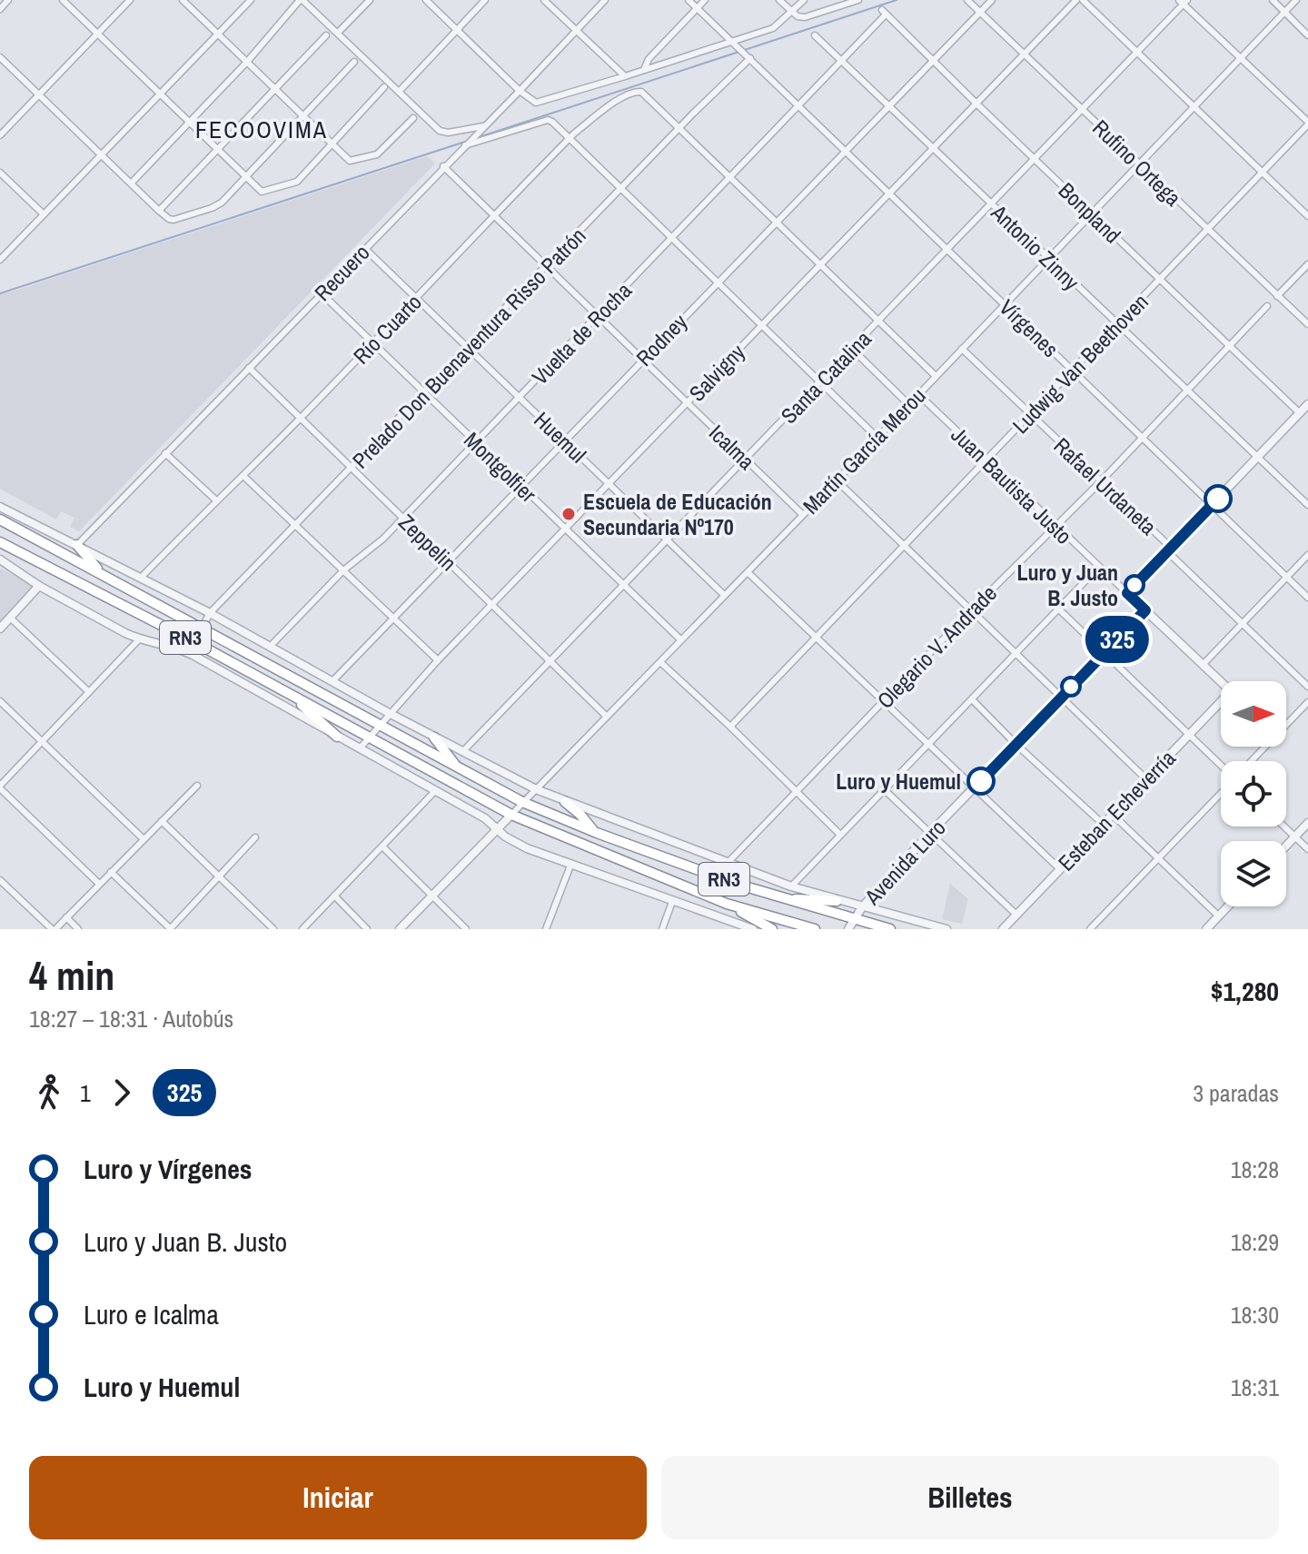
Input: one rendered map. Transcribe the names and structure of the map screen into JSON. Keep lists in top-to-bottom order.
{
  "streets": {
    "highway": ["RN3"],
    "street": [
      "Rufino Ortega",
      "Bonpland",
      "Antonio Zinny",
      "Recuero",
      "Vírgenes",
      "Río Cuarto",
      "Vuelta de Rocha",
      "Rodney",
      "Prelado Don Buenaventura Risso Patrón",
      "Ludwig Van Beethoven",
      "Salvigny",
      "Santa Catalina",
      "Huemul",
      "Icalma",
      "Martín García Merou",
      "Montgolfier",
      "Juan Bautista Justo",
      "Rafael Urdaneta",
      "Zeppelin",
      "Olegario V. Andrade",
      "Esteban Echeverría",
      "Avenida Luro"
    ]
  },
  "crossings": [
    ["Rufino Ortega", "Rodney"],
    ["Rufino Ortega", "Ludwig Van Beethoven"],
    ["Rufino Ortega", "Salvigny"],
    ["Rufino Ortega", "Santa Catalina"],
    ["Rufino Ortega", "Martín García Merou"],
    ["Bonpland", "Vuelta de Rocha"],
    ["Bonpland", "Rodney"],
    ["Bonpland", "Ludwig Van Beethoven"],
    ["Bonpland", "Salvigny"],
    ["Bonpland", "Santa Catalina"],
    ["Bonpland", "Martín García Merou"],
    ["Bonpland", "Olegario V. Andrade"],
    ["Antonio Zinny", "Vuelta de Rocha"],
    ["Antonio Zinny", "Rodney"],
    ["Antonio Zinny", "Ludwig Van Beethoven"],
    ["Antonio Zinny", "Salvigny"],
    ["Antonio Zinny", "Santa Catalina"],
    ["Antonio Zinny", "Martín García Merou"],
    ["Antonio Zinny", "Olegario V. Andrade"],
    ["Recuero", "Huemul"],
    ["Recuero", "Icalma"],
    ["Recuero", "Montgolfier"],
    ["Recuero", "Zeppelin"],
    ["Vírgenes", "Vuelta de Rocha"],
    ["Vírgenes", "Rodney"],
    ["Vírgenes", "Prelado Don Buenaventura Risso Patrón"],
    ["Vírgenes", "Ludwig Van Beethoven"],
    ["Vírgenes", "Salvigny"],
    ["Vírgenes", "Santa Catalina"],
    ["Vírgenes", "Martín García Merou"],
    ["Vírgenes", "Olegario V. Andrade"],
    ["Río Cuarto", "Prelado Don Buenaventura Risso Patrón"],
    ["Río Cuarto", "Huemul"],
    ["Río Cuarto", "Icalma"],
    ["Río Cuarto", "Montgolfier"],
    ["Río Cuarto", "Zeppelin"],
    ["Vuelta de Rocha", "Huemul"],
    ["Vuelta de Rocha", "Icalma"],
    ["Vuelta de Rocha", "Montgolfier"],
    ["Vuelta de Rocha", "Zeppelin"],
    ["Rodney", "Huemul"],
    ["Rodney", "Icalma"],
    ["Rodney", "Montgolfier"],
    ["Rodney", "Zeppelin"],
    ["Prelado Don Buenaventura Risso Patrón", "Huemul"],
    ["Prelado Don Buenaventura Risso Patrón", "Icalma"],
    ["Prelado Don Buenaventura Risso Patrón", "Montgolfier"],
    ["Prelado Don Buenaventura Risso Patrón", "Zeppelin"],
    ["Prelado Don Buenaventura Risso Patrón", "RN3"],
    ["Ludwig Van Beethoven", "Juan Bautista Justo"],
    ["Ludwig Van Beethoven", "Rafael Urdaneta"],
    ["Salvigny", "Huemul"],
    ["Salvigny", "Icalma"],
    ["Salvigny", "Montgolfier"],
    ["Salvigny", "Zeppelin"],
    ["Salvigny", "RN3"],
    ["Santa Catalina", "Huemul"],
    ["Santa Catalina", "Icalma"],
    ["Santa Catalina", "Montgolfier"],
    ["Santa Catalina", "Zeppelin"],
    ["Huemul", "Martín García Merou"],
    ["Icalma", "Martín García Merou"],
    ["Martín García Merou", "Montgolfier"],
    ["Martín García Merou", "Juan Bautista Justo"],
    ["Martín García Merou", "Rafael Urdaneta"],
    ["Martín García Merou", "Zeppelin"],
    ["Martín García Merou", "RN3"],
    ["Juan Bautista Justo", "Olegario V. Andrade"],
    ["Juan Bautista Justo", "Avenida Luro"],
    ["Rafael Urdaneta", "Olegario V. Andrade"],
    ["RN3", "Avenida Luro"]
  ],
  "districts": ["FECOOVIMA"],
  "places": ["Escuela de Educación Secundaria Nº170", "Luro y Juan B. Justo", "Luro y Huemul"],
  "lines": ["bus line 325"],
  "north": "right",
  "page": {
    "on_map": "325",
    "heading": ["4 min", "18:27 – 18:31 · Autobús", "$1,280"],
    "legs": ["1", "325", "3 paradas"],
    "list": [
      {
        "name": "Luro y Vírgenes",
        "value": "18:28"
      },
      {
        "name": "Luro y Juan B. Justo",
        "value": "18:29"
      },
      {
        "name": "Luro e Icalma",
        "value": "18:30"
      },
      {
        "name": "Luro y Huemul",
        "value": "18:31"
      }
    ],
    "buttons": ["Iniciar", "Billetes"]
  }
}
